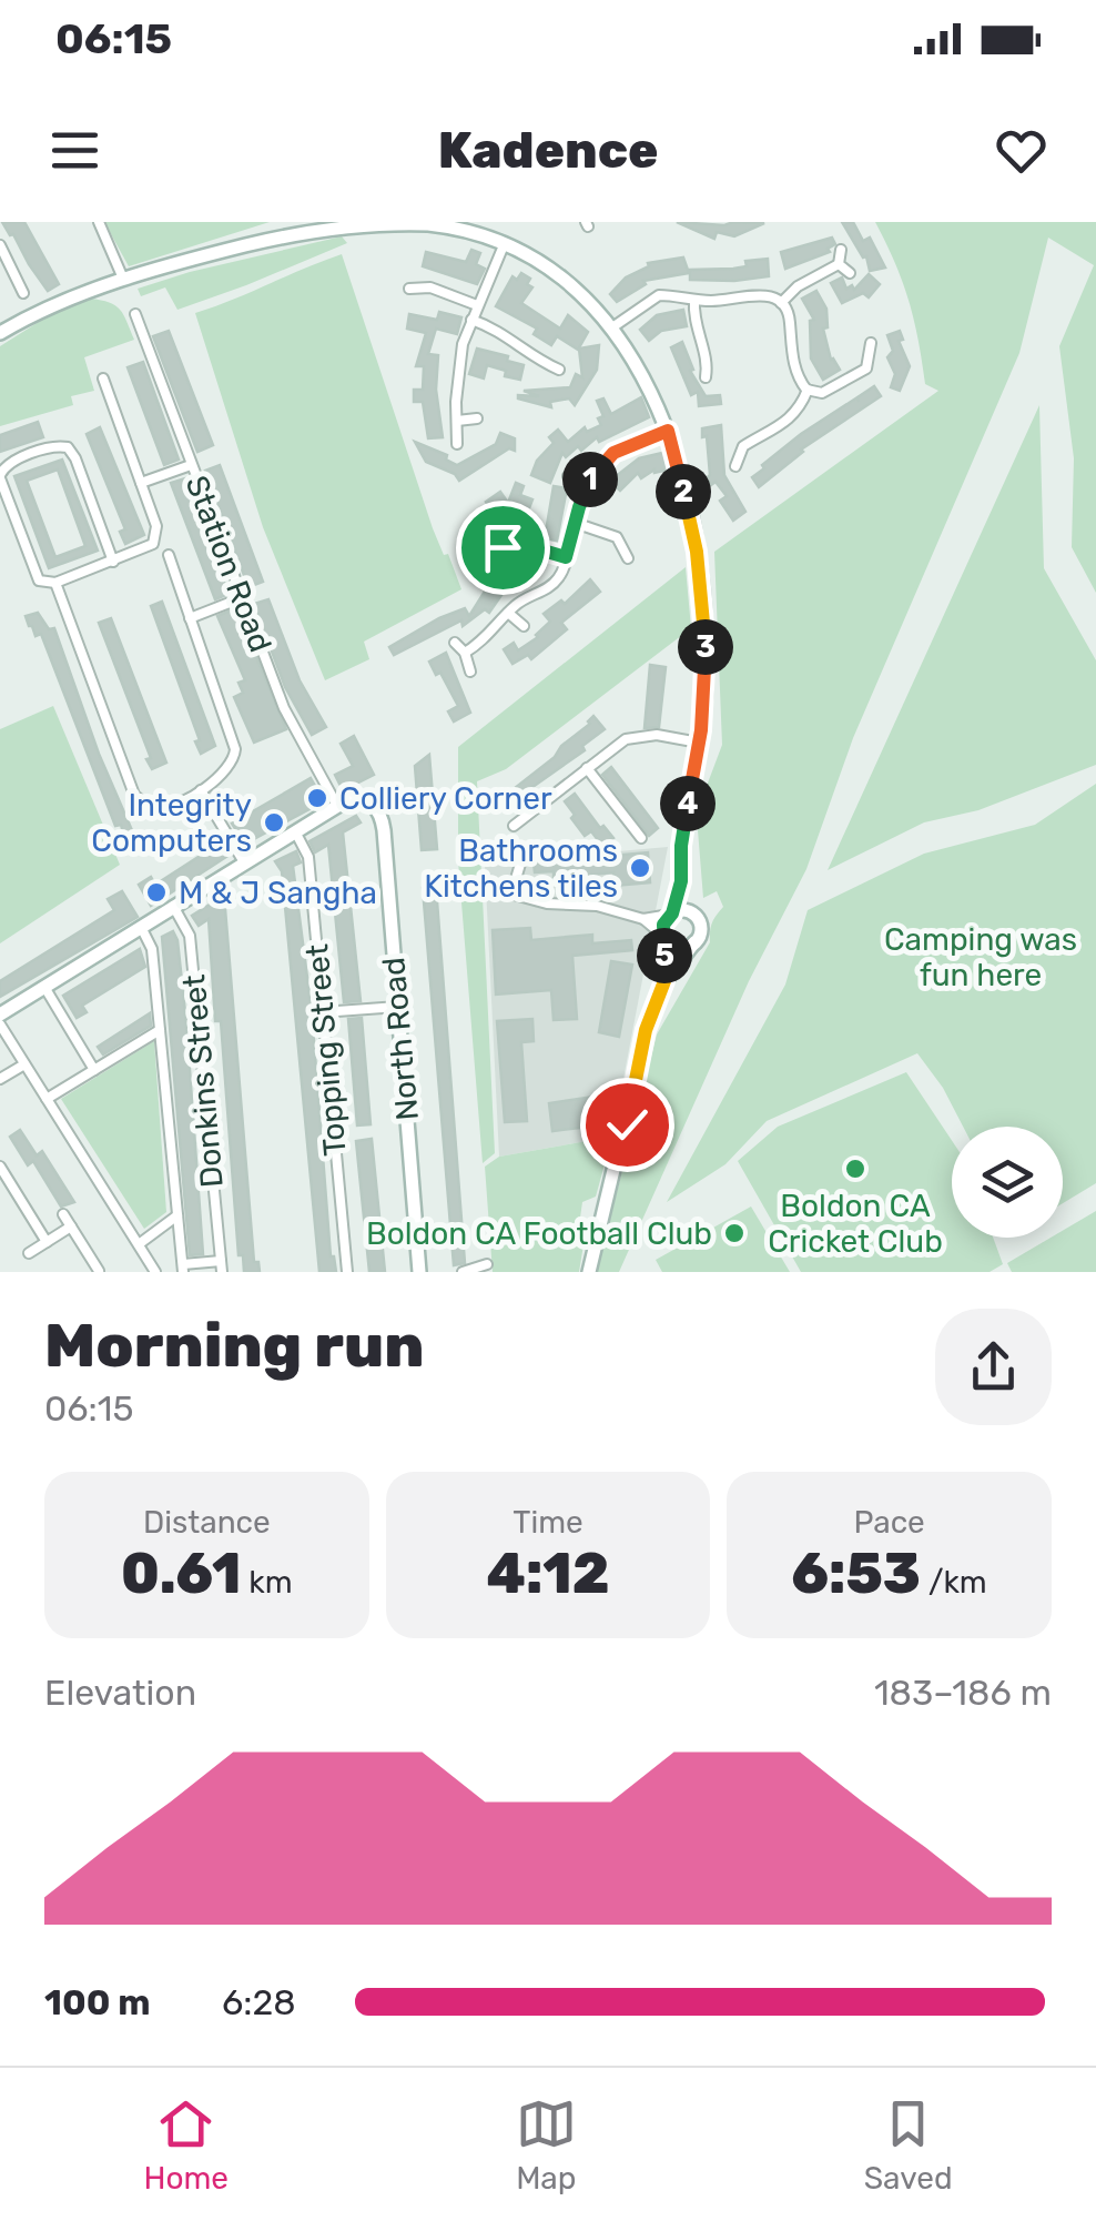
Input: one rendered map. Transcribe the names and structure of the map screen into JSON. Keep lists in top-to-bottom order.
{
  "streets": {
    "street": [
      "Station Road",
      "North Road",
      "Topping Street",
      "Donkins Street"
    ]
  },
  "crossings": [
    ["Station Road", "North Road"]
  ],
  "parks": ["Camping was fun here"],
  "places": [
    "Colliery Corner",
    "Integrity Computers",
    "Bathrooms Kitchens tiles",
    "M & J Sangha",
    "Boldon CA Cricket Club",
    "Boldon CA Football Club"
  ],
  "page": {
    "status": "06:15",
    "header": "Kadence",
    "pins": [
      "1",
      "2",
      "3",
      "4",
      "5"
    ],
    "heading": ["Morning run", "06:15"],
    "stats": [
      ["Distance", "0.61 km"],
      ["Time", "4:12"],
      ["Pace", "6:53 /km"]
    ],
    "chart": ["Elevation", "183–186 m"],
    "list": [
      {
        "name": "100 m",
        "note": "6:28"
      }
    ],
    "tabs": ["Home", "Map", "Saved"]
  }
}
